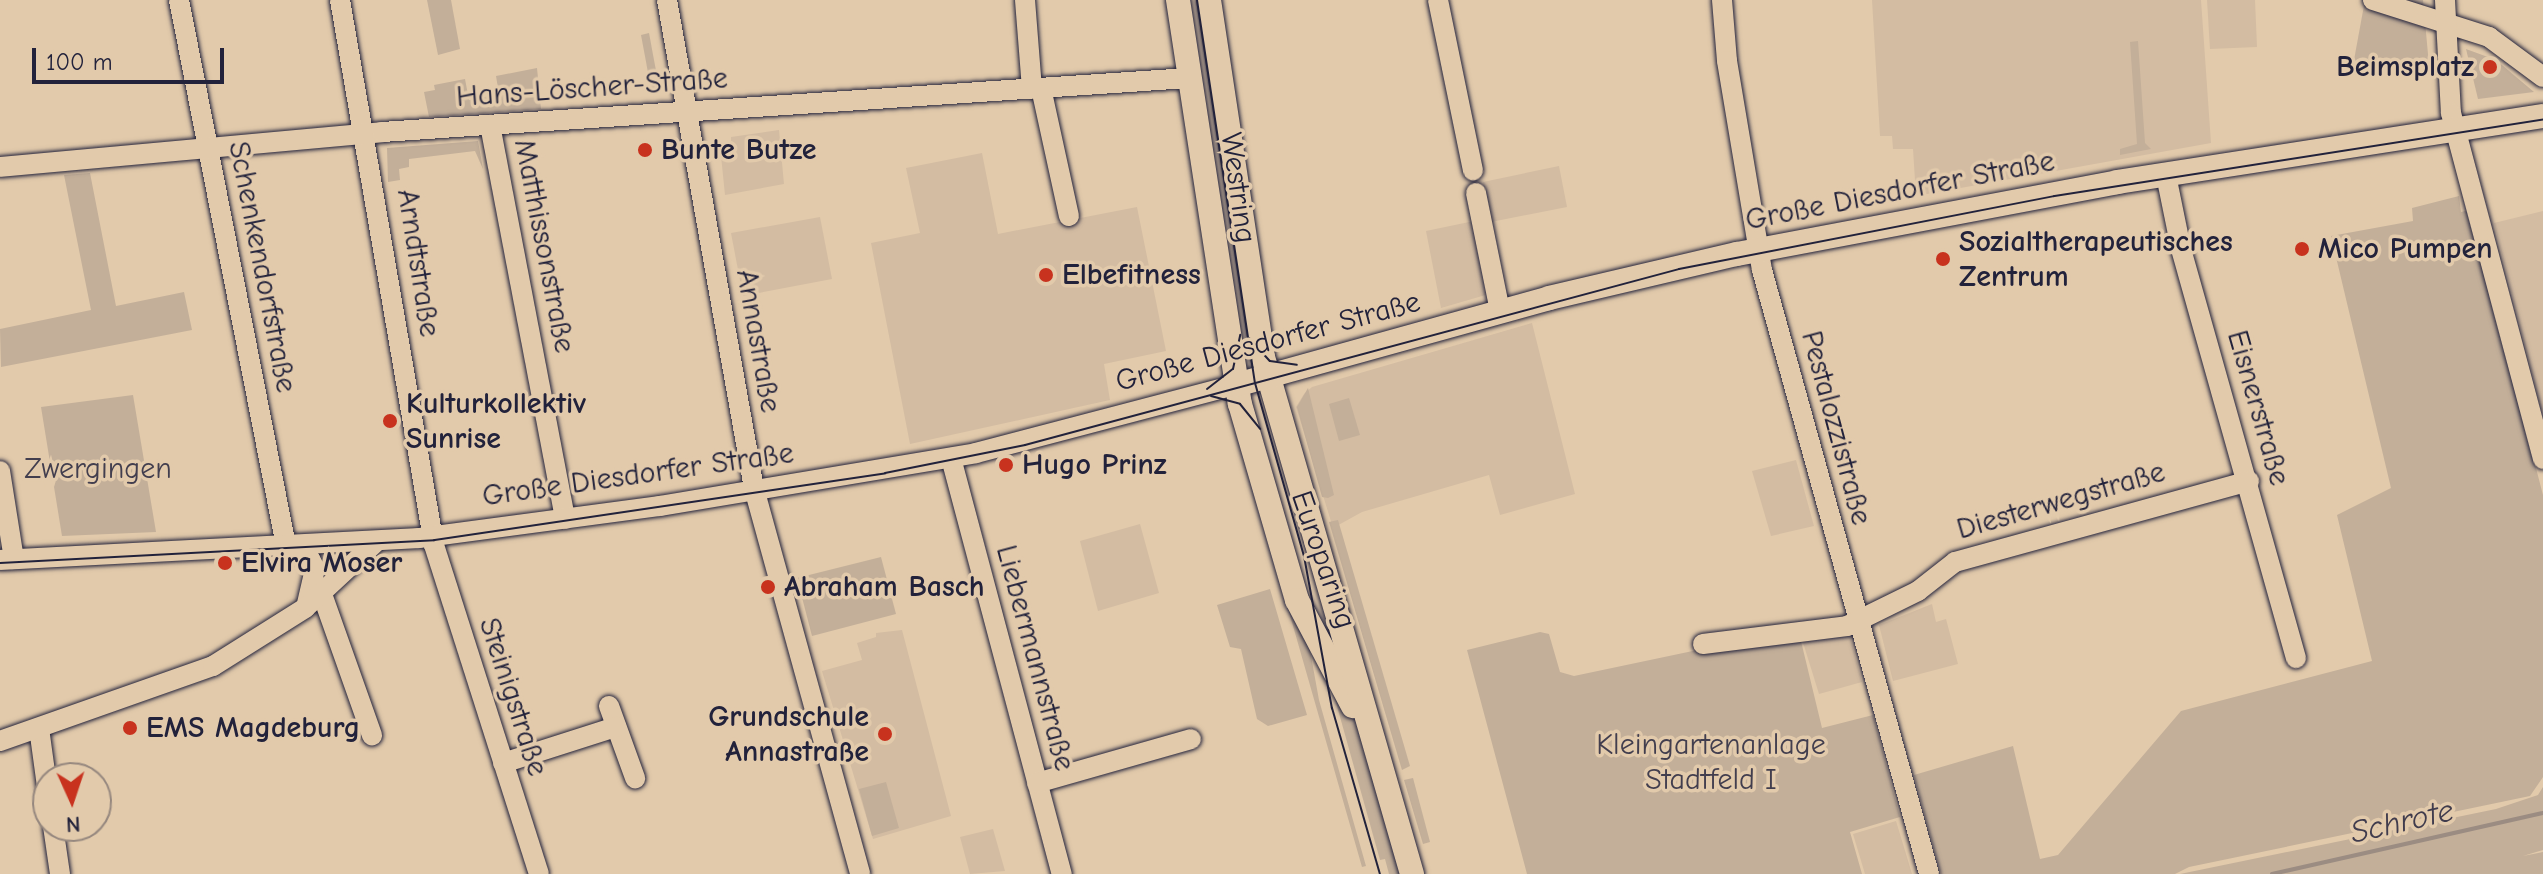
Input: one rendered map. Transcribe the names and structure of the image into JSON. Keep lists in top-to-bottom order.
{
  "streets": {
    "main road": ["Westring", "Große Diesdorfer Straße", "Europaring"],
    "street": [
      "Hans-Löscher-Straße",
      "Matthissonstraße",
      "Arndtstraße",
      "Schenkendorfstraße",
      "Annastraße",
      "Eisnerstraße",
      "Pestalozzistraße",
      "Diesterwegstraße",
      "Liebermannstraße",
      "Steinigstraße"
    ]
  },
  "crossings": [
    ["Hans-Löscher-Straße", "Westring"],
    ["Hans-Löscher-Straße", "Matthissonstraße"],
    ["Hans-Löscher-Straße", "Arndtstraße"],
    ["Hans-Löscher-Straße", "Schenkendorfstraße"],
    ["Hans-Löscher-Straße", "Annastraße"],
    ["Westring", "Große Diesdorfer Straße"],
    ["Westring", "Europaring"],
    ["Große Diesdorfer Straße", "Matthissonstraße"],
    ["Große Diesdorfer Straße", "Arndtstraße"],
    ["Große Diesdorfer Straße", "Schenkendorfstraße"],
    ["Große Diesdorfer Straße", "Annastraße"],
    ["Große Diesdorfer Straße", "Eisnerstraße"],
    ["Große Diesdorfer Straße", "Pestalozzistraße"],
    ["Große Diesdorfer Straße", "Europaring"],
    ["Große Diesdorfer Straße", "Liebermannstraße"],
    ["Große Diesdorfer Straße", "Steinigstraße"],
    ["Arndtstraße", "Steinigstraße"],
    ["Eisnerstraße", "Diesterwegstraße"],
    ["Pestalozzistraße", "Diesterwegstraße"]
  ],
  "water": ["Schrote"],
  "parks": ["Zwergingen", "Kleingartenanlage Stadtfeld I"],
  "places": [
    "Beimsplatz",
    "Bunte Butze",
    "Mico Pumpen",
    "Sozialtherapeutisches Zentrum",
    "Elbefitness",
    "Kulturkollektiv Sunrise",
    "Hugo Prinz",
    "Elvira Moser",
    "Abraham Basch",
    "EMS Magdeburg",
    "Grundschule Annastraße"
  ],
  "scale_bar": "100 m",
  "north": "bottom"
}
